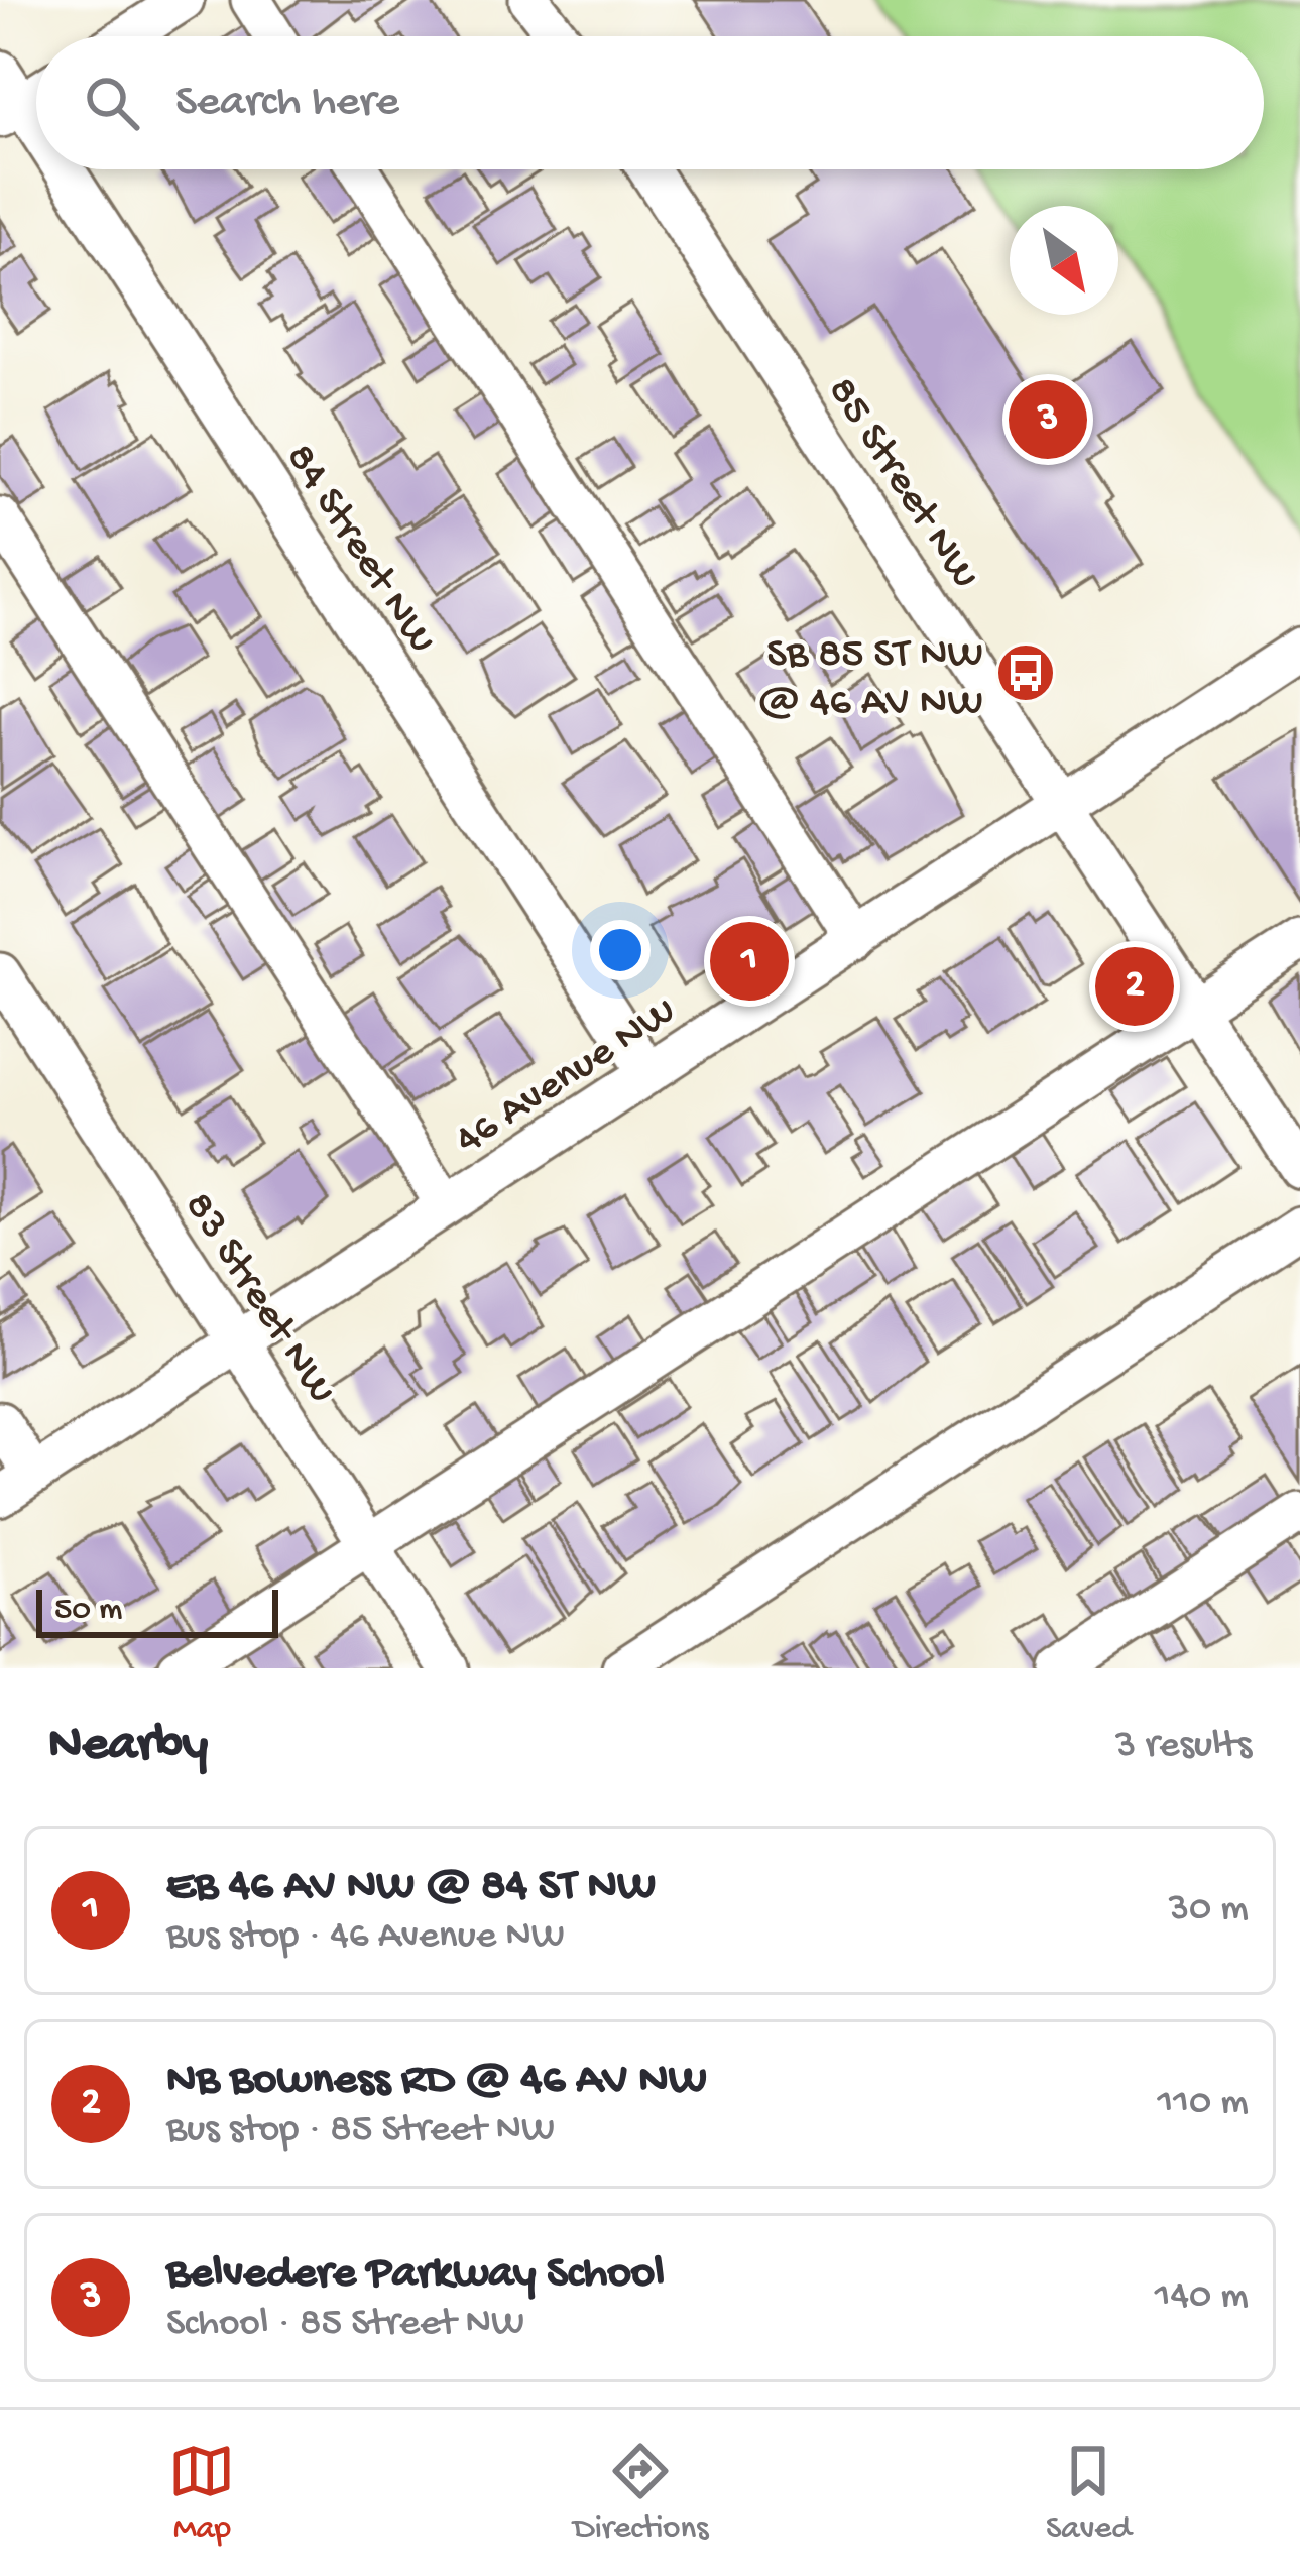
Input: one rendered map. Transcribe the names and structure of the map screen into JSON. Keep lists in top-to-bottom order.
{
  "streets": {
    "street": [
      "85 Street NW",
      "84 Street NW",
      "46 Avenue NW",
      "83 Street NW"
    ]
  },
  "crossings": [
    ["85 Street NW", "46 Avenue NW"],
    ["84 Street NW", "46 Avenue NW"],
    ["46 Avenue NW", "83 Street NW"]
  ],
  "places": {
    "bus stop": ["SB 85 ST NW @ 46 AV NW"]
  },
  "scale_bar": "50 m",
  "north": "bottom right",
  "page": {
    "search": "Search here",
    "pins": ["3", "1", "2"],
    "scale": "50 m",
    "heading": ["Nearby", "3 results"],
    "list": [
      {
        "mark": "1",
        "name": "EB 46 AV NW @ 84 ST NW",
        "note": "Bus stop · 46 Avenue NW",
        "value": "30 m"
      },
      {
        "mark": "2",
        "name": "NB Bowness RD @ 46 AV NW",
        "note": "Bus stop · 85 Street NW",
        "value": "110 m"
      },
      {
        "mark": "3",
        "name": "Belvedere Parkway School",
        "note": "School · 85 Street NW",
        "value": "140 m"
      }
    ],
    "nav": ["Map", "Directions", "Saved"]
  }
}
